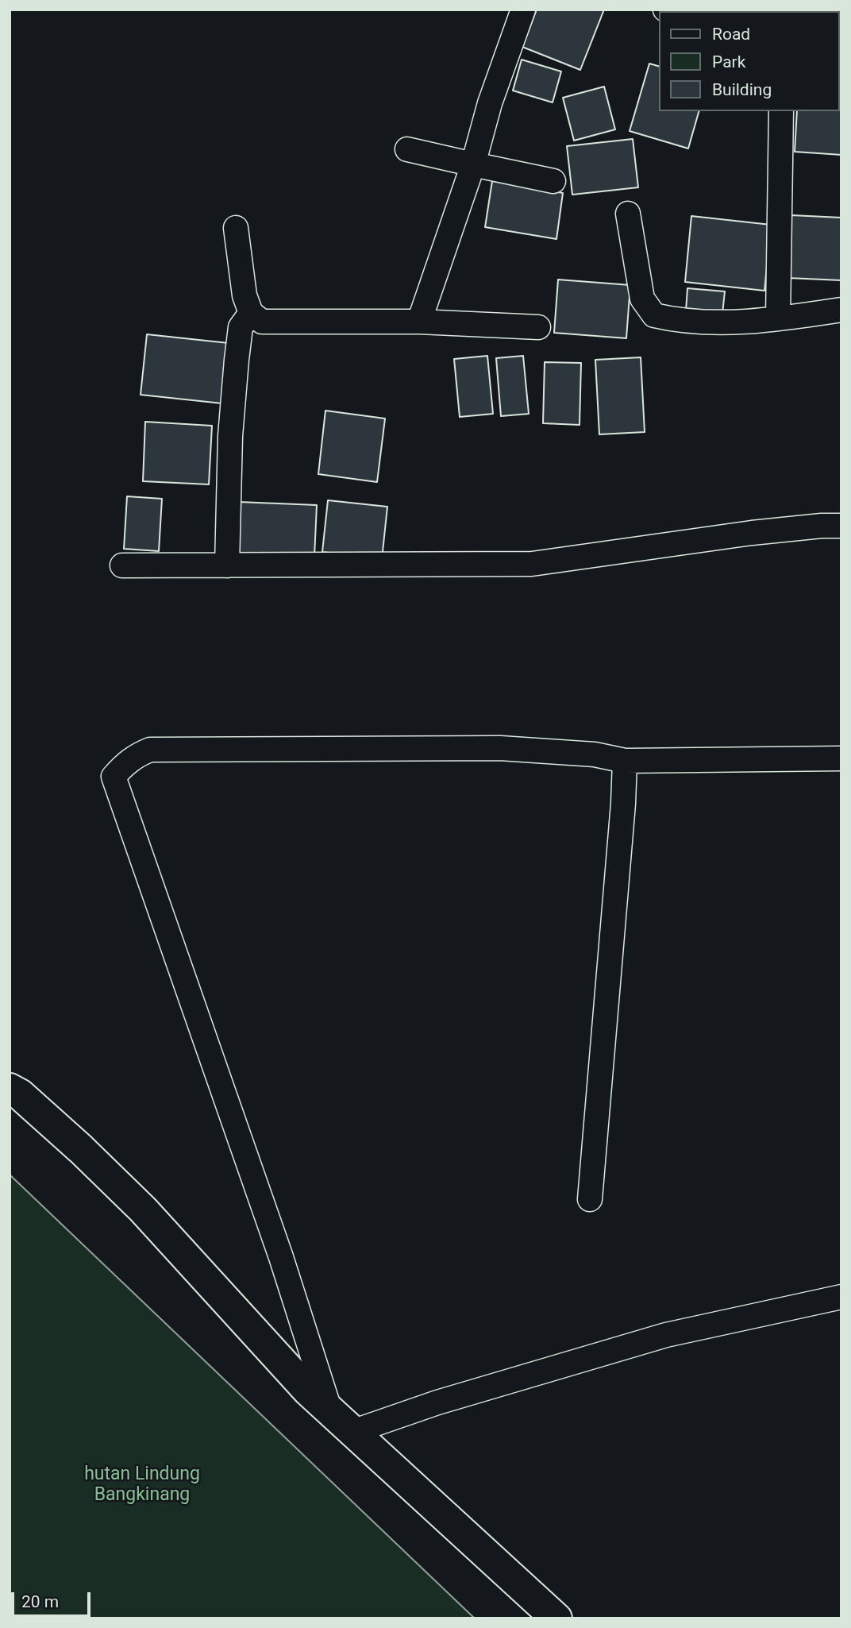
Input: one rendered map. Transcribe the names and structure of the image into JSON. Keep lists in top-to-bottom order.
{
  "parks": ["hutan Lindung Bangkinang"],
  "legend": ["Road", "Park", "Building"],
  "scale_bar": "20 m"
}
